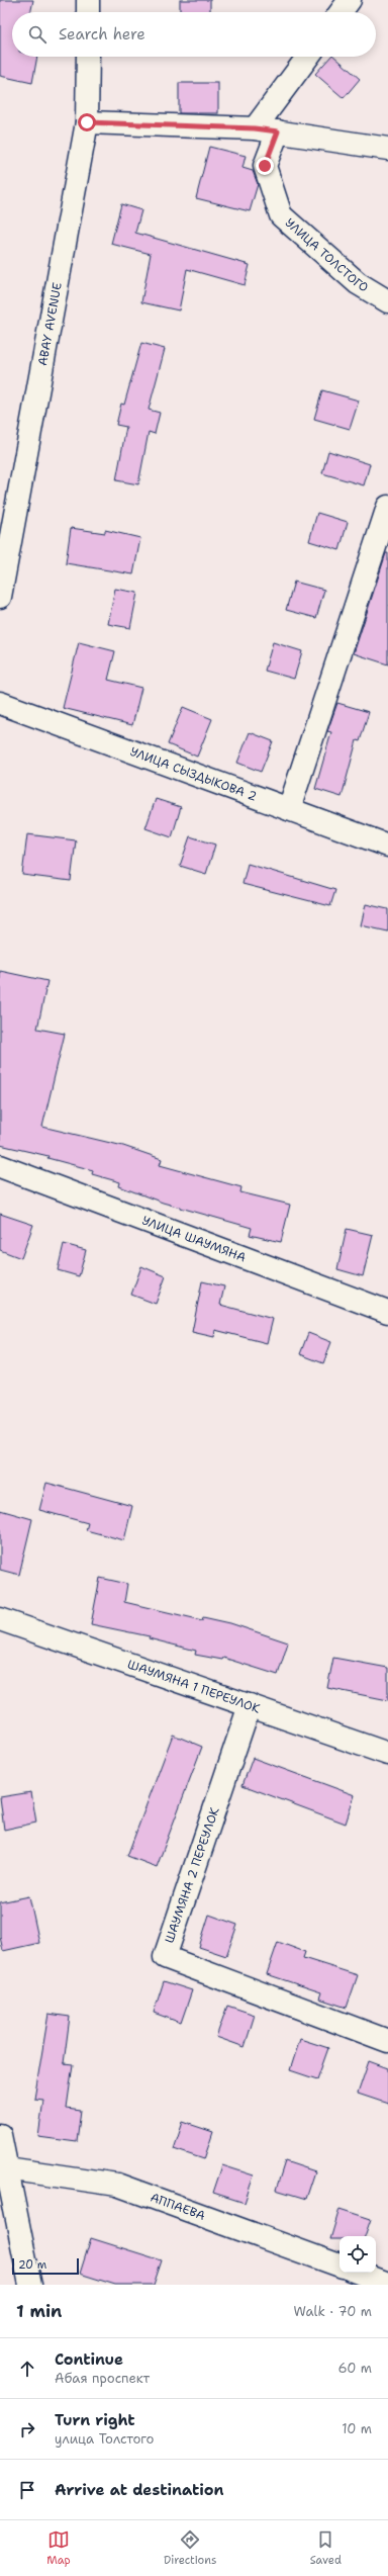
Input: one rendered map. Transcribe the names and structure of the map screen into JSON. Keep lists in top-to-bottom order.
{
  "streets": {
    "street": [
      "УЛИЦА ТОЛСТОГО",
      "ABAY AVENUE",
      "УЛИЦА СЫЗДЫКОВА 2",
      "УЛИЦА ШАУМЯНА",
      "ШАУМЯНА 1 ПЕРЕУЛОК",
      "ШАУМЯНА 2 ПЕРЕУЛОК",
      "АППАЕВА"
    ]
  },
  "crossings": [
    ["ШАУМЯНА 1 ПЕРЕУЛОК", "ШАУМЯНА 2 ПЕРЕУЛОК"]
  ],
  "scale_bar": "20 m",
  "page": {
    "search": "Search here",
    "scale": "20 m",
    "heading": ["1 min", "Walk · 70 m"],
    "list": [
      ["Continue", "Абая проспект", "60 m"],
      ["Turn right", "улица Толстого", "10 m"],
      "Arrive at destination"
    ],
    "nav": ["Map", "Directions", "Saved"]
  }
}
